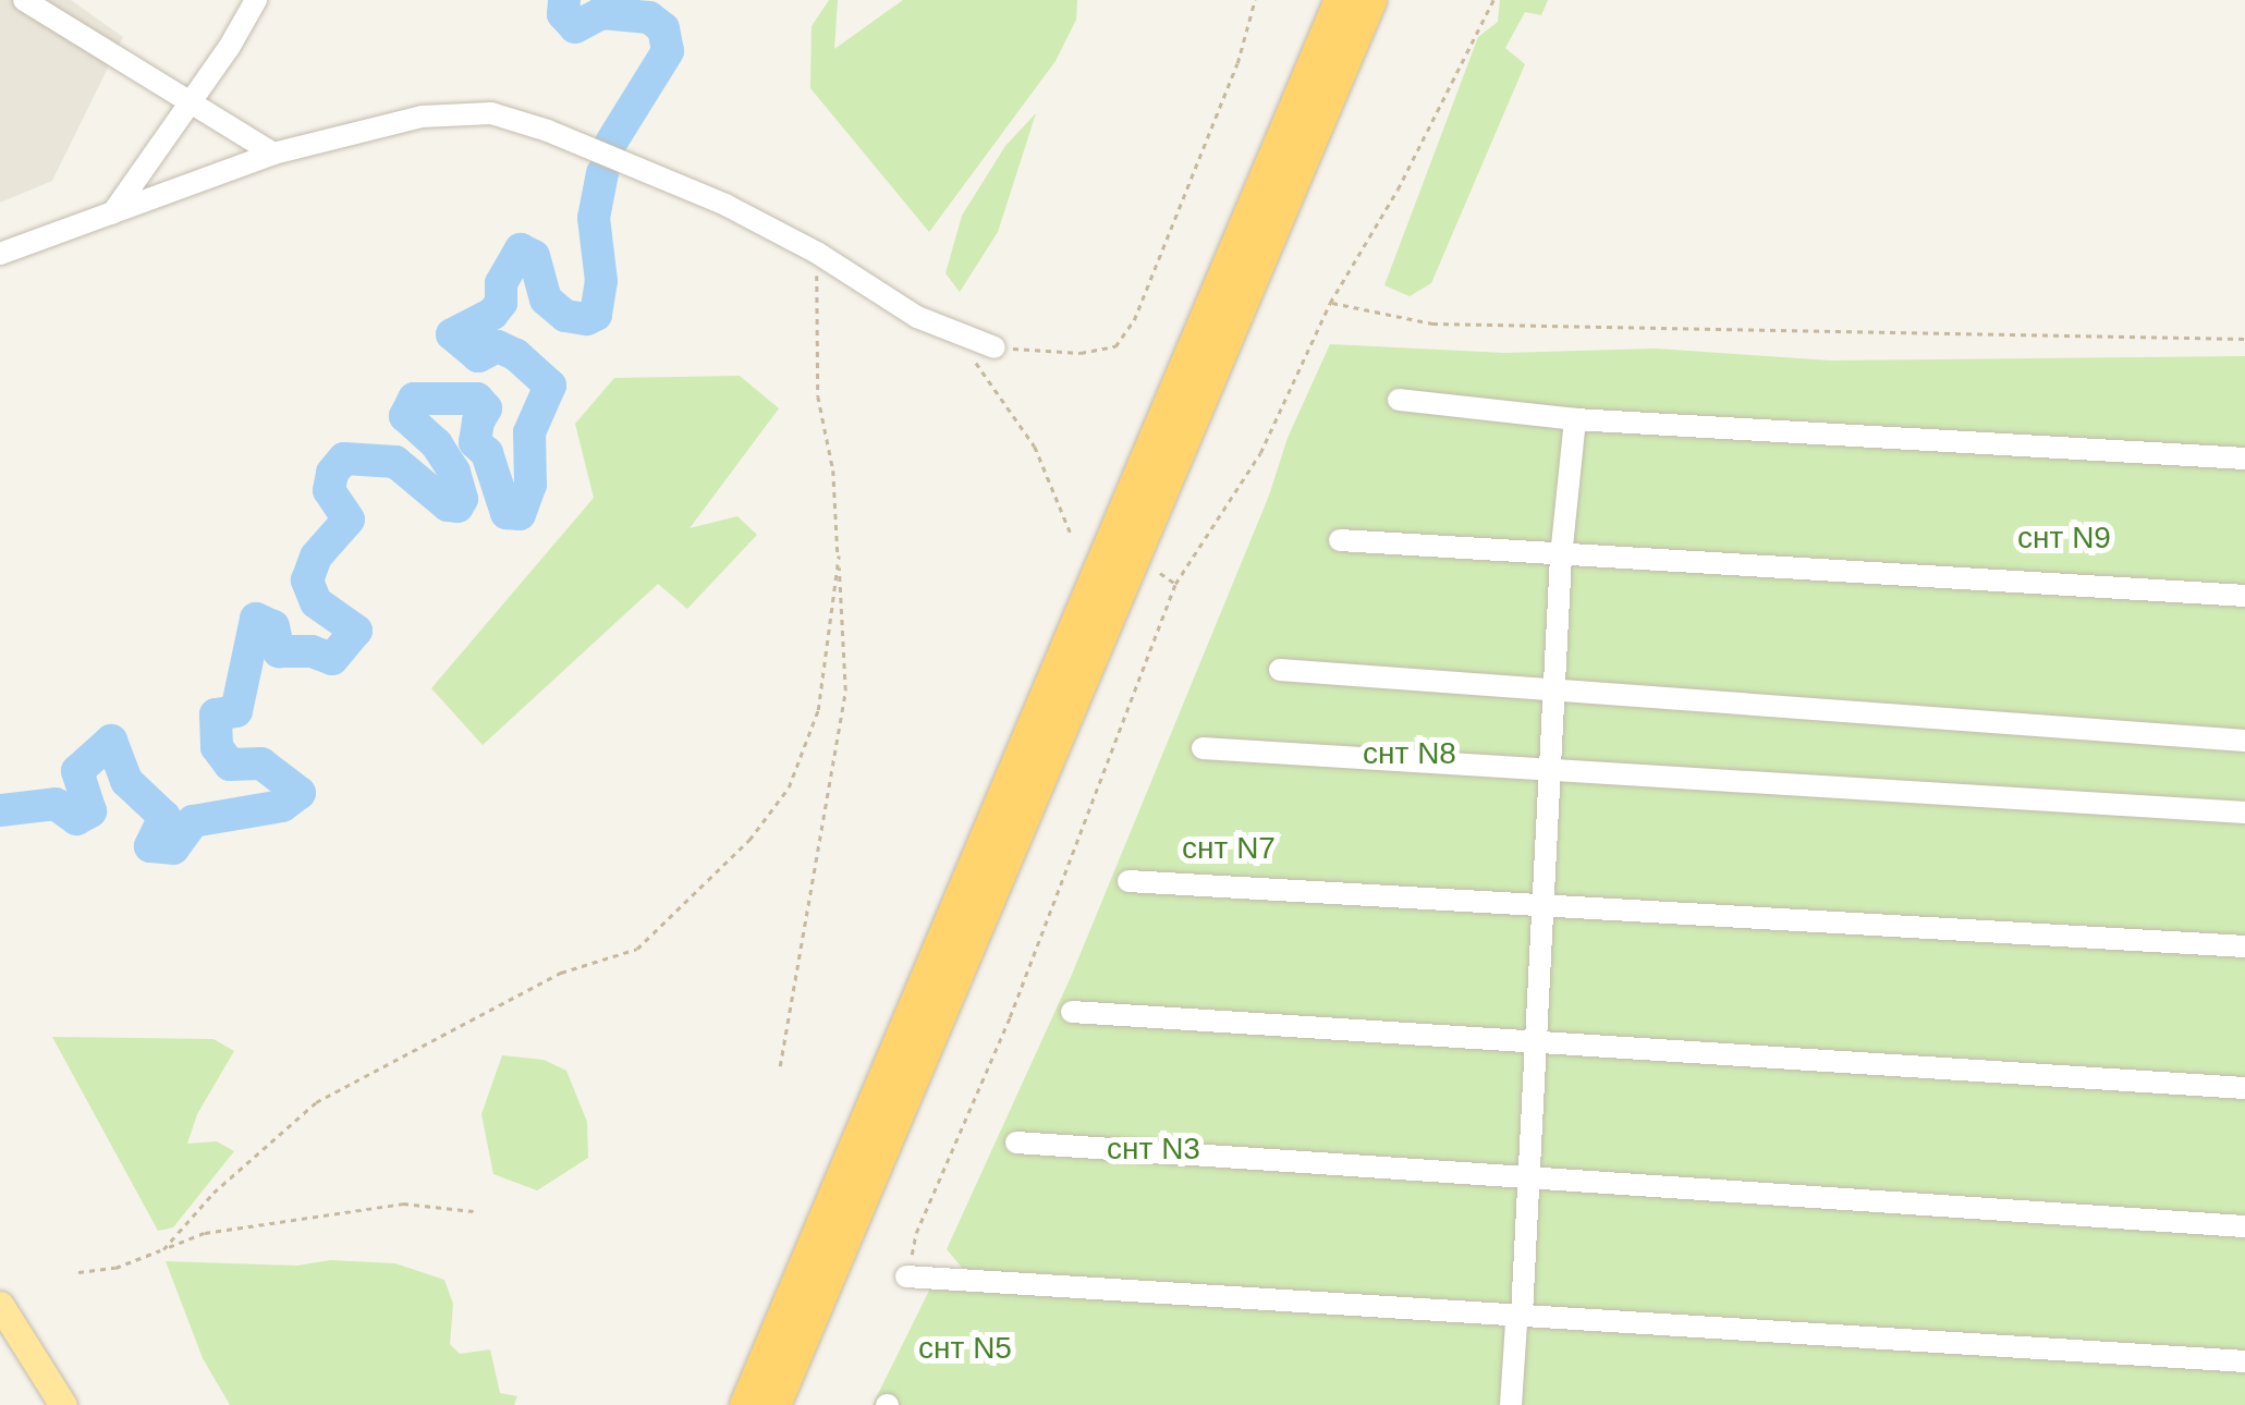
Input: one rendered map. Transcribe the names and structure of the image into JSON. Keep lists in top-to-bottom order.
{
  "parks": [
    "снт N9",
    "снт N8",
    "снт N7",
    "снт N3",
    "снт N5"
  ]
}
